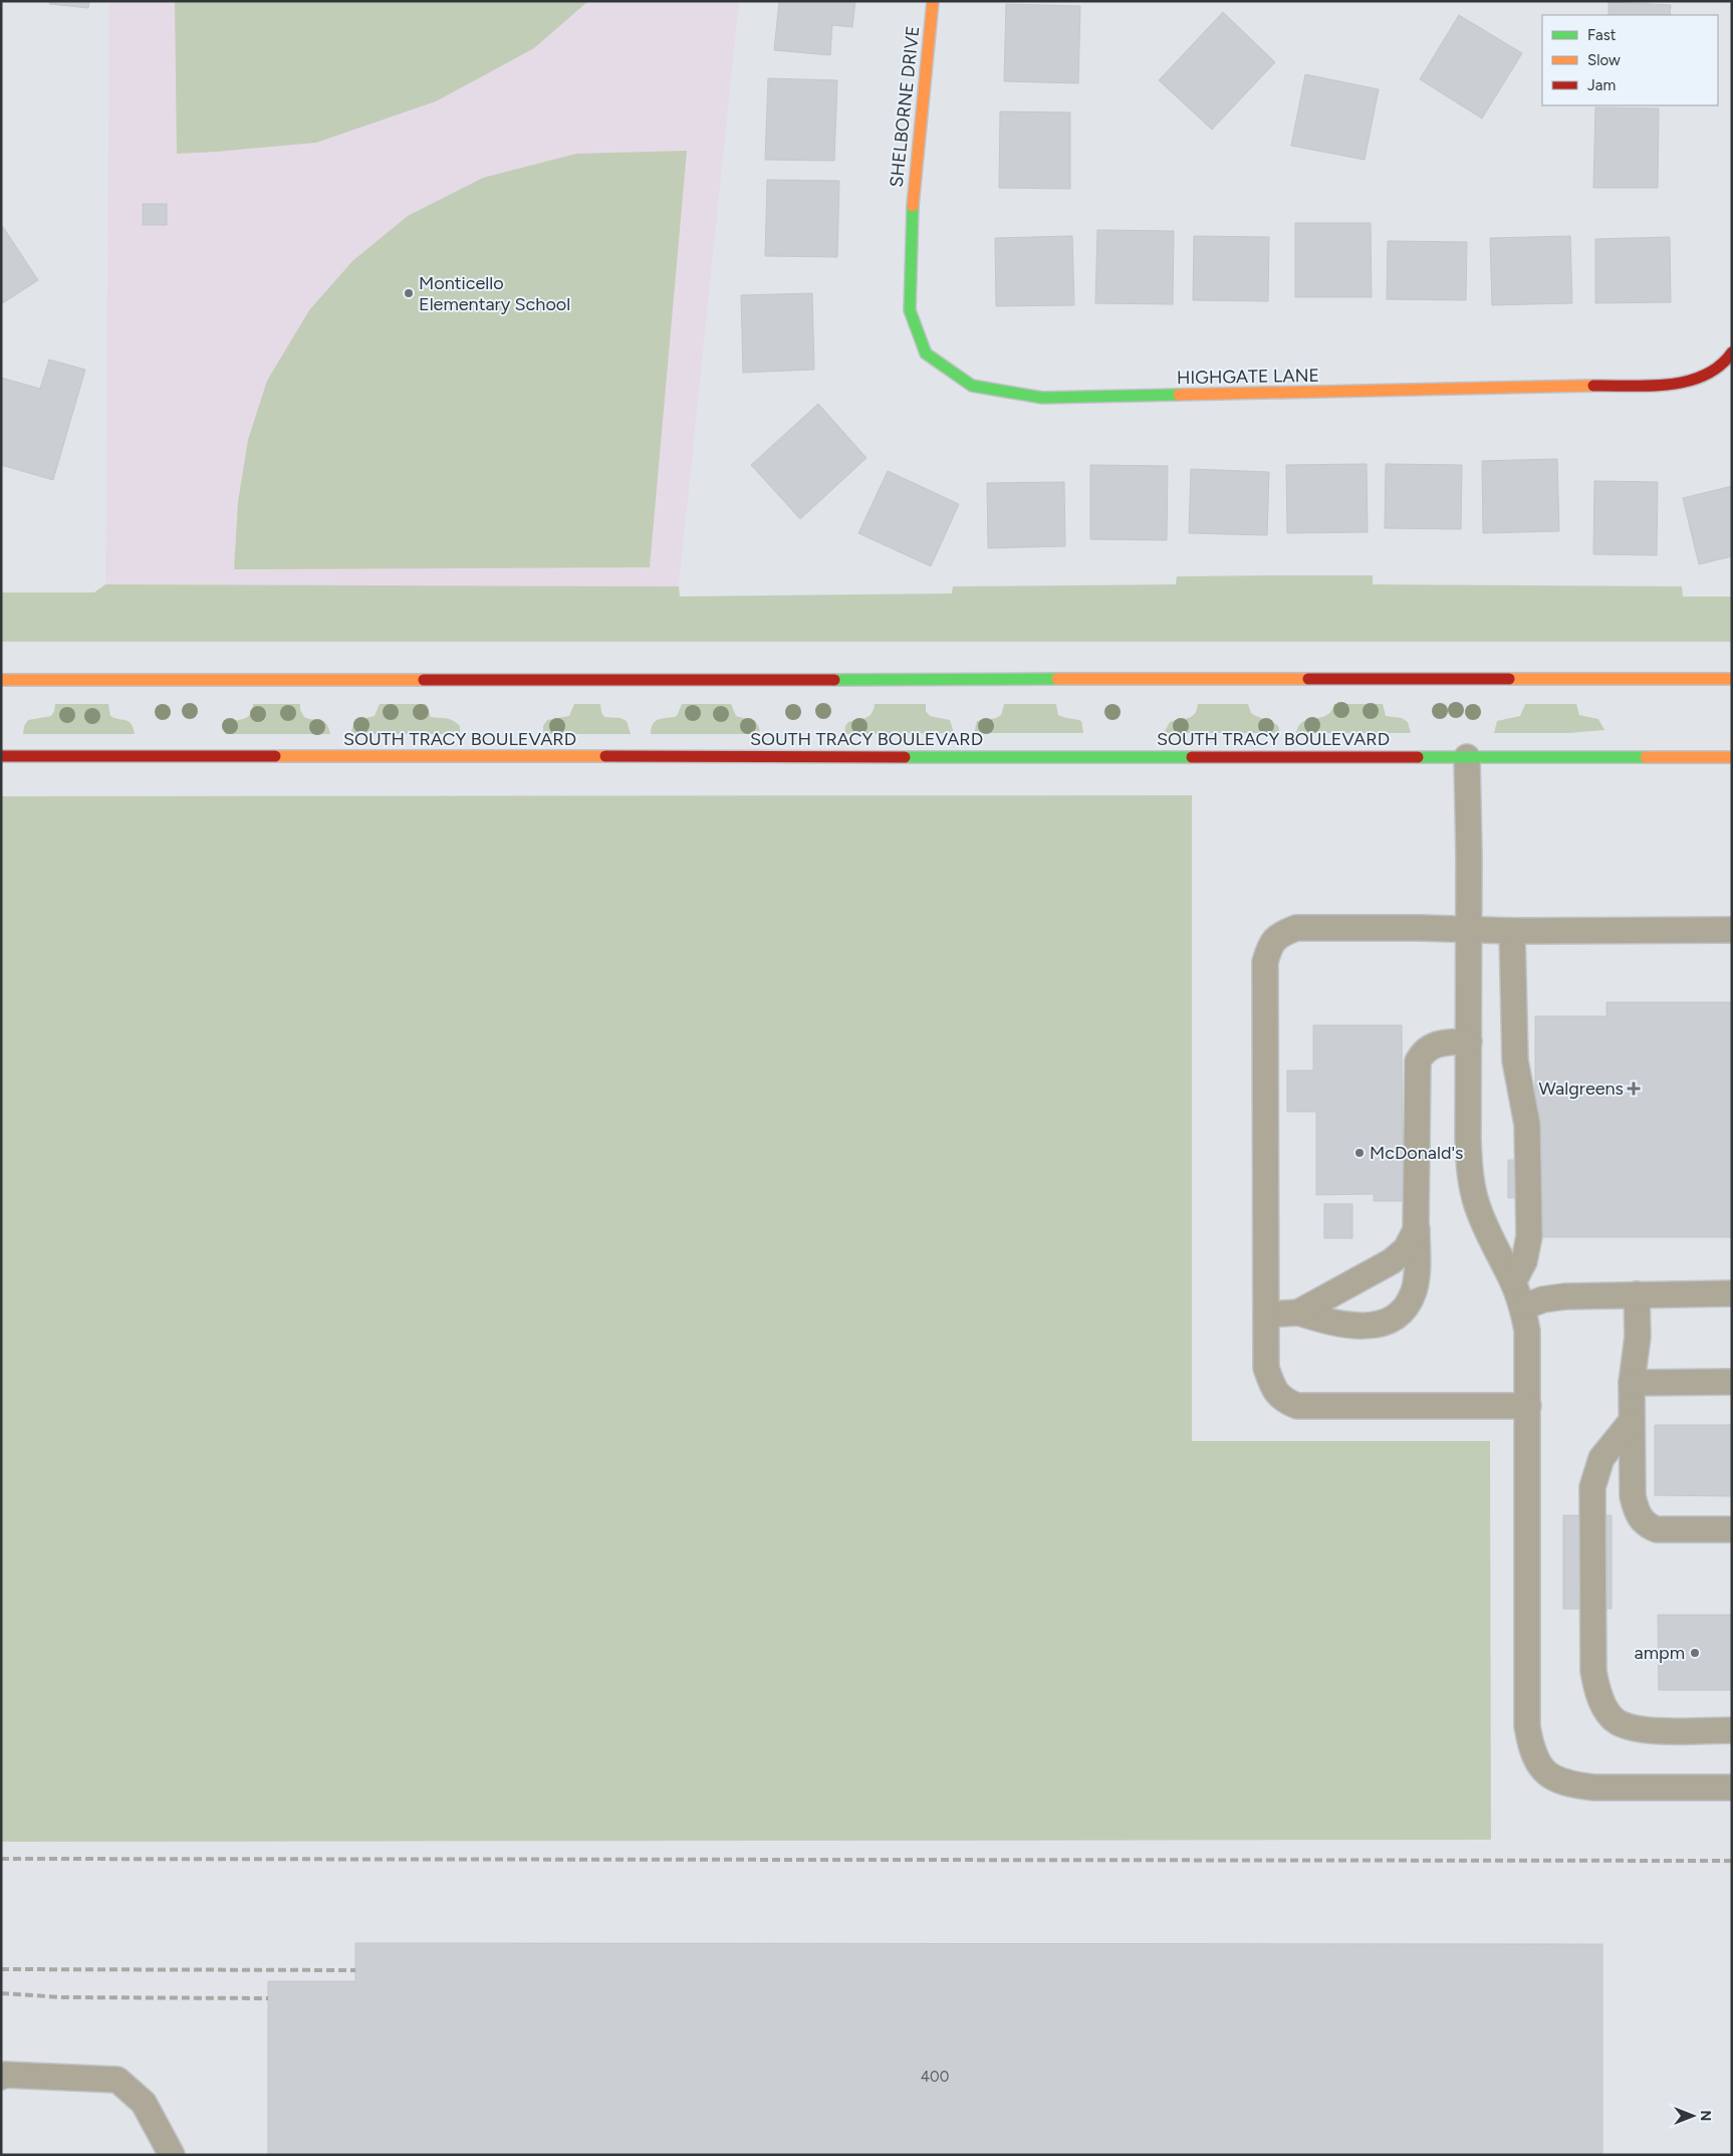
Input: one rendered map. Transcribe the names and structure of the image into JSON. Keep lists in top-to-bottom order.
{
  "streets": {
    "main road": ["SHELBORNE DRIVE", "HIGHGATE LANE", "SOUTH TRACY BOULEVARD"]
  },
  "crossings": [
    ["SHELBORNE DRIVE", "HIGHGATE LANE"]
  ],
  "places": {
    "other": ["Monticello Elementary School", "McDonald's", "ampm"],
    "health": ["Walgreens"]
  },
  "house_numbers": ["400"],
  "legend": ["Fast", "Slow", "Jam"],
  "north": "right"
}
